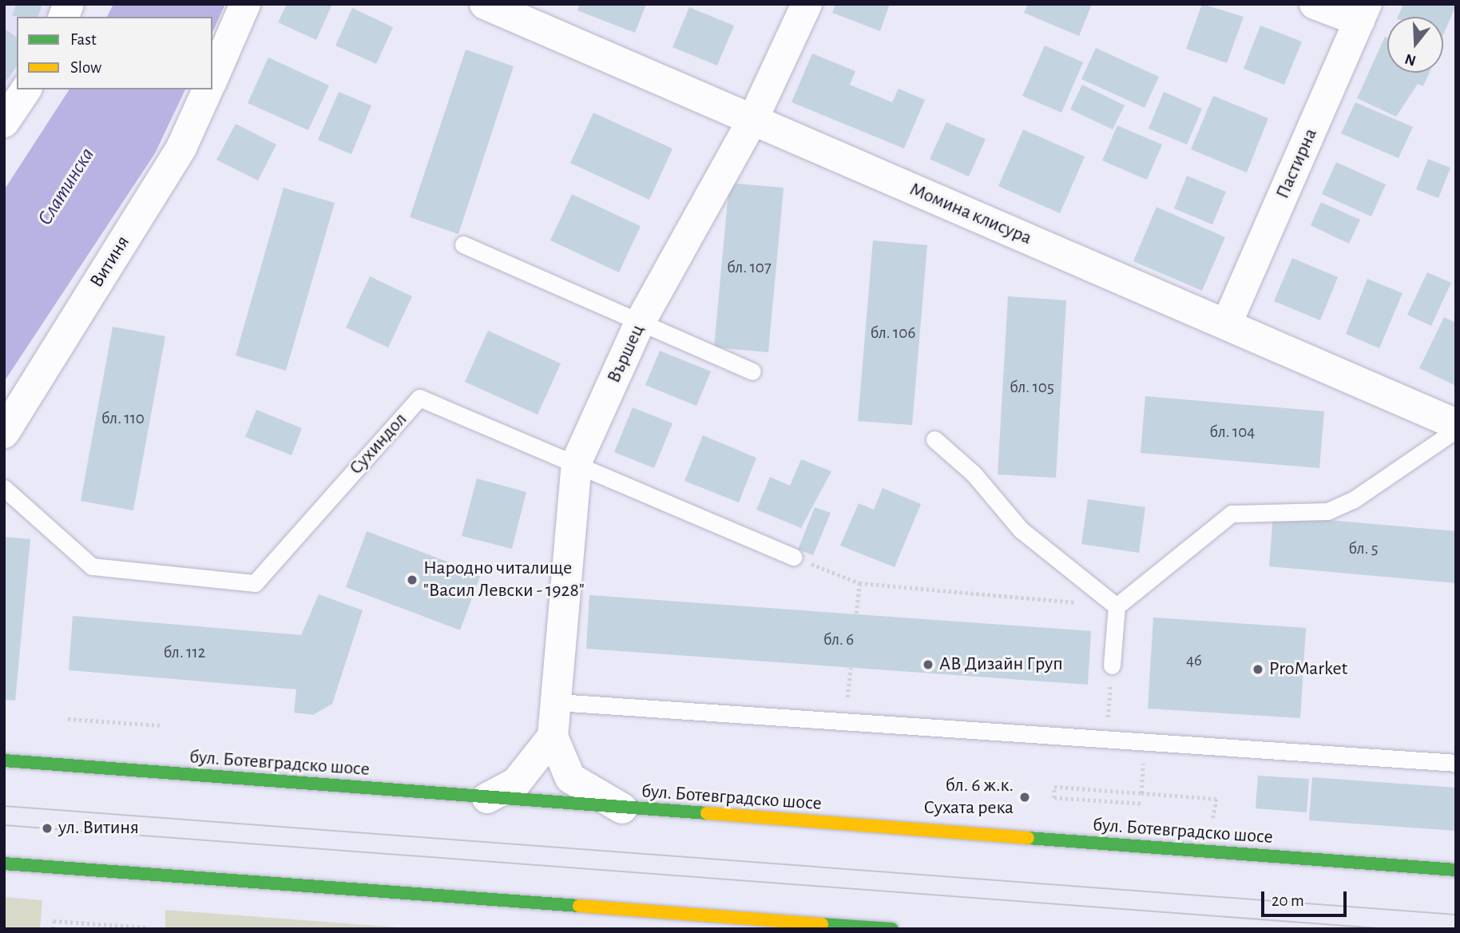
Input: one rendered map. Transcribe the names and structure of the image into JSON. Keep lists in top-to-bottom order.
{
  "streets": {
    "main road": ["бул. Ботевградско шосе"],
    "street": [
      "Пастирна",
      "Момина клисура",
      "Витиня",
      "Вършец"
    ],
    "lane": ["Сухиндол"]
  },
  "crossings": [
    ["Пастирна", "Момина клисура"],
    ["Момина клисура", "Вършец"],
    ["Вършец", "Сухиндол"]
  ],
  "water": ["Слатинска"],
  "places": [
    "Народно читалище \"Васил Левски - 1928\"",
    "АВ Дизайн Груп",
    "ProMarket",
    "бл. 6 ж.к. Сухата река",
    "ул. Витиня"
  ],
  "house_numbers": [
    "бл. 107",
    "бл. 106",
    "бл. 105",
    "бл. 110",
    "бл. 104",
    "бл. 5",
    "бл. 6",
    "бл. 112",
    "46"
  ],
  "legend": ["Fast", "Slow"],
  "scale_bar": "20 m",
  "north": "bottom"
}
